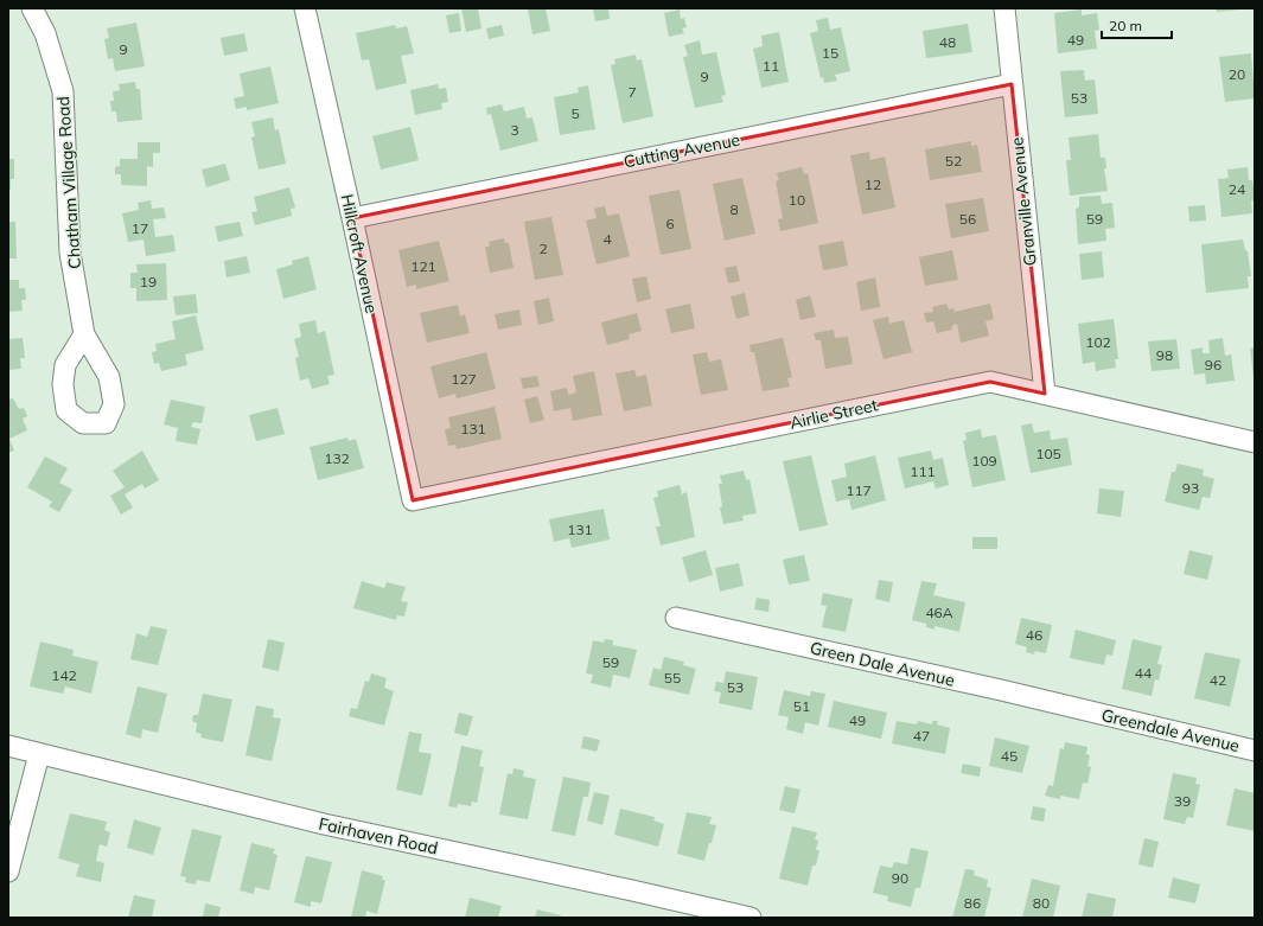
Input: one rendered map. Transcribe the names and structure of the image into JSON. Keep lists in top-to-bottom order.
{
  "streets": {
    "street": [
      "Cutting Avenue",
      "Chatham Village Road",
      "Granville Avenue",
      "Hillcroft Avenue",
      "Airlie Street",
      "Green Dale Avenue",
      "Greendale Avenue",
      "Fairhaven Road"
    ]
  },
  "crossings": [
    ["Cutting Avenue", "Granville Avenue"],
    ["Cutting Avenue", "Hillcroft Avenue"],
    ["Granville Avenue", "Airlie Street"],
    ["Hillcroft Avenue", "Airlie Street"],
    ["Green Dale Avenue", "Greendale Avenue"]
  ],
  "house_numbers": [
    "49",
    "48",
    "9",
    "15",
    "11",
    "20",
    "9",
    "7",
    "53",
    "5",
    "3",
    "52",
    "12",
    "24",
    "10",
    "8",
    "56",
    "59",
    "6",
    "17",
    "4",
    "2",
    "121",
    "19",
    "102",
    "98",
    "96",
    "127",
    "131",
    "105",
    "132",
    "109",
    "111",
    "93",
    "117",
    "131",
    "46A",
    "46",
    "59",
    "44",
    "142",
    "55",
    "42",
    "53",
    "51",
    "49",
    "47",
    "45",
    "39",
    "90",
    "86",
    "80"
  ],
  "scale_bar": "20 m"
}
